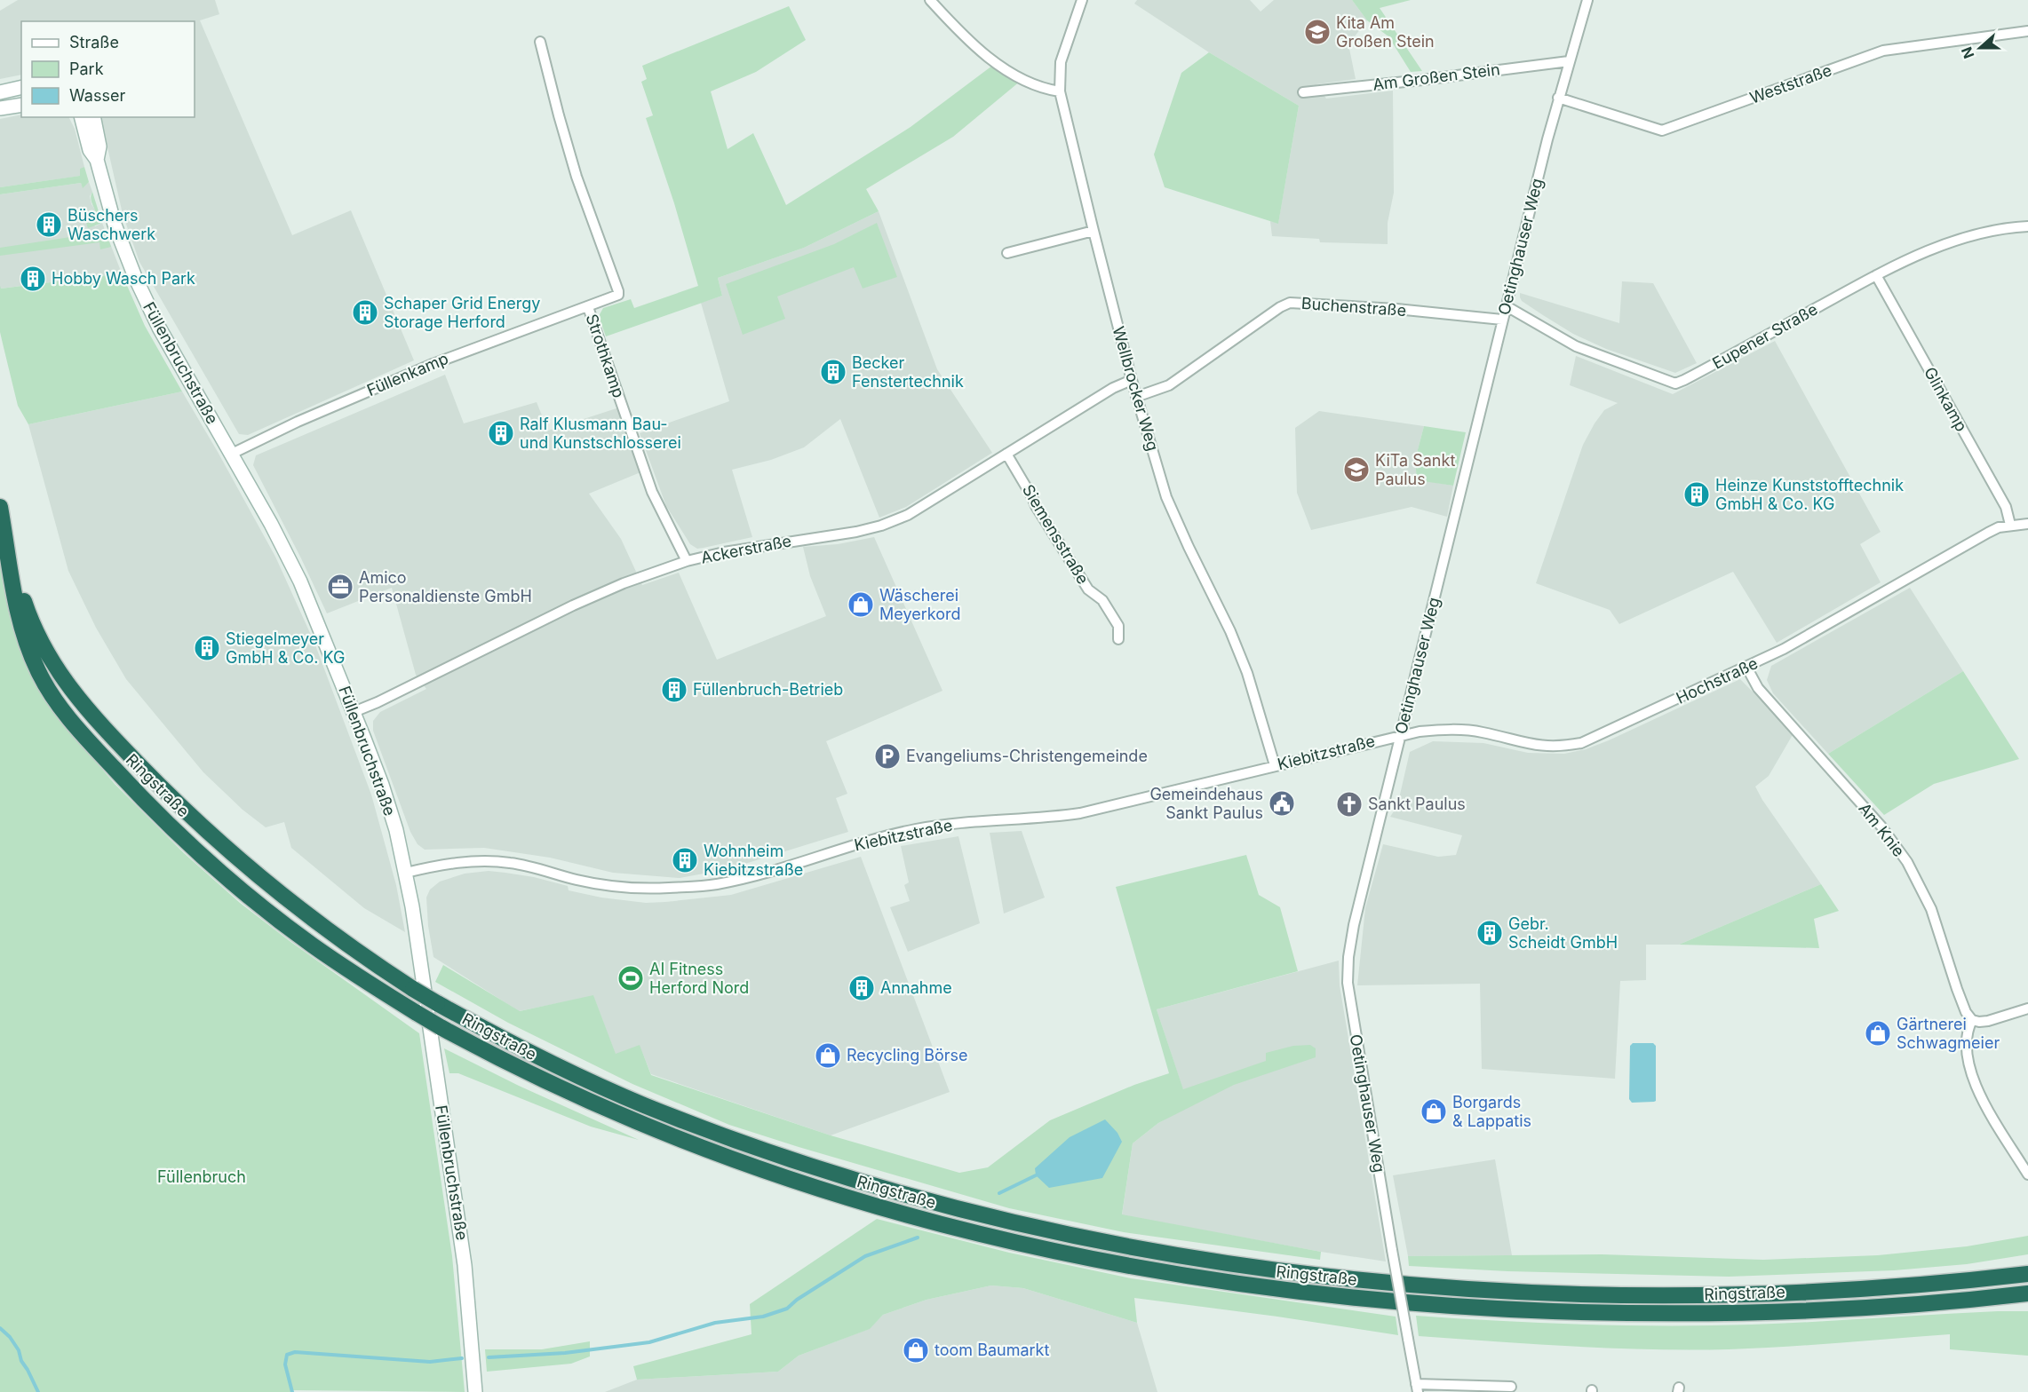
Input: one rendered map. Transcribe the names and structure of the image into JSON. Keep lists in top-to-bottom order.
{
  "streets": {
    "highway": ["Ringstraße"],
    "street": [
      "Am Großen Stein",
      "Weststraße",
      "Oetinghauser Weg",
      "Buchenstraße",
      "Eupener Straße",
      "Strothkamp",
      "Füllenbruchstraße",
      "Füllenkamp",
      "Wellbrocker Weg",
      "Glinkamp",
      "Siemensstraße",
      "Ackerstraße",
      "Hochstraße",
      "Kiebitzstraße",
      "Am Knie"
    ]
  },
  "crossings": [
    ["Am Großen Stein", "Oetinghauser Weg"],
    ["Weststraße", "Oetinghauser Weg"],
    ["Oetinghauser Weg", "Buchenstraße"],
    ["Oetinghauser Weg", "Eupener Straße"],
    ["Oetinghauser Weg", "Hochstraße"],
    ["Oetinghauser Weg", "Kiebitzstraße"],
    ["Buchenstraße", "Wellbrocker Weg"],
    ["Eupener Straße", "Glinkamp"],
    ["Strothkamp", "Füllenkamp"],
    ["Strothkamp", "Ackerstraße"],
    ["Füllenbruchstraße", "Füllenkamp"],
    ["Füllenbruchstraße", "Ackerstraße"],
    ["Füllenbruchstraße", "Kiebitzstraße"],
    ["Wellbrocker Weg", "Ackerstraße"],
    ["Wellbrocker Weg", "Kiebitzstraße"],
    ["Glinkamp", "Hochstraße"],
    ["Siemensstraße", "Ackerstraße"],
    ["Hochstraße", "Kiebitzstraße"],
    ["Hochstraße", "Am Knie"]
  ],
  "parks": ["Füllenbruch"],
  "places": {
    "school or university": ["Kita Am Großen Stein", "KiTa Sankt Paulus"],
    "building": [
      "Büschers Waschwerk",
      "Hobby Wasch Park",
      "Schaper Grid Energy Storage Herford",
      "Becker Fenstertechnik",
      "Ralf Klusmann Bau- und Kunstschlosserei",
      "Heinze Kunststofftechnik GmbH & Co. KG",
      "Stiegelmeyer GmbH & Co. KG",
      "Füllenbruch-Betrieb",
      "Wohnheim Kiebitzstraße",
      "Gebr. Scheidt GmbH",
      "Annahme"
    ],
    "office": ["Amico Personaldienste GmbH"],
    "shop": [
      "Wäscherei Meyerkord",
      "Gärtnerei Schwagmeier",
      "Recycling Börse",
      "Borgards & Lappatis",
      "toom Baumarkt"
    ],
    "parking": ["Evangeliums-Christengemeinde"],
    "public building": ["Gemeindehaus Sankt Paulus"],
    "church": ["Sankt Paulus"],
    "sports": ["AI Fitness Herford Nord"]
  },
  "legend": ["Straße", "Park", "Wasser"],
  "north": "left"
}
